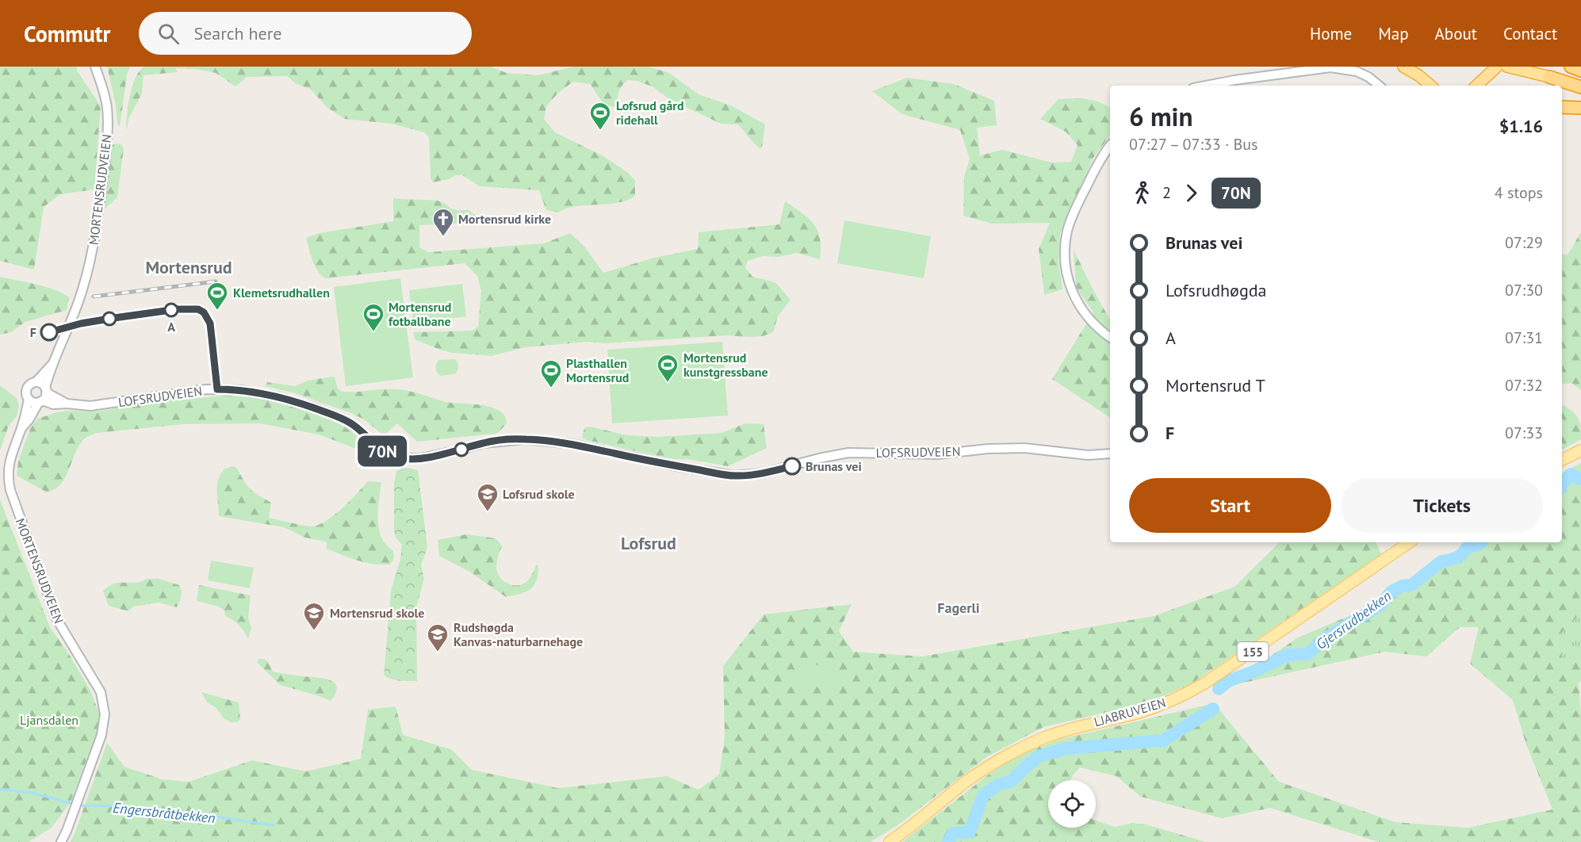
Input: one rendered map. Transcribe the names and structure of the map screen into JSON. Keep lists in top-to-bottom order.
{
  "streets": {
    "main road": ["155", "LJABRUVEIEN"],
    "street": ["MORTENSRUDVEIEN", "LOFSRUDVEIEN"]
  },
  "crossings": [
    ["MORTENSRUDVEIEN", "LOFSRUDVEIEN"]
  ],
  "districts": ["Mortensrud", "Lofsrud", "Fagerli"],
  "water": ["Gjersrudbekken", "Engersbråtbekken"],
  "parks": ["Ljansdalen"],
  "places": {
    "sports": [
      "Lofsrud gård ridehall",
      "Klemetsrudhallen",
      "Mortensrud fotballbane",
      "Mortensrud kunstgressbane",
      "Plasthallen Mortensrud"
    ],
    "church": ["Mortensrud kirke"],
    "other": ["A", "F", "Brunas vei"],
    "school or university": ["Lofsrud skole", "Mortensrud skole", "Rudshøgda Kanvas-naturbarnehage"]
  },
  "lines": ["bus line 70N"],
  "page": {
    "header": "Commutr",
    "search": "Search here",
    "nav": [
      "Home",
      "Map",
      "About",
      "Contact"
    ],
    "on_map": "70N",
    "heading": ["6 min", "07:27 – 07:33 · Bus", "$1.16"],
    "legs": ["2", "70N", "4 stops"],
    "list": [
      {
        "name": "Brunas vei",
        "value": "07:29"
      },
      {
        "name": "Lofsrudhøgda",
        "value": "07:30"
      },
      {
        "name": "A",
        "value": "07:31"
      },
      {
        "name": "Mortensrud T",
        "value": "07:32"
      },
      {
        "name": "F",
        "value": "07:33"
      }
    ],
    "buttons": ["Start", "Tickets"]
  }
}
